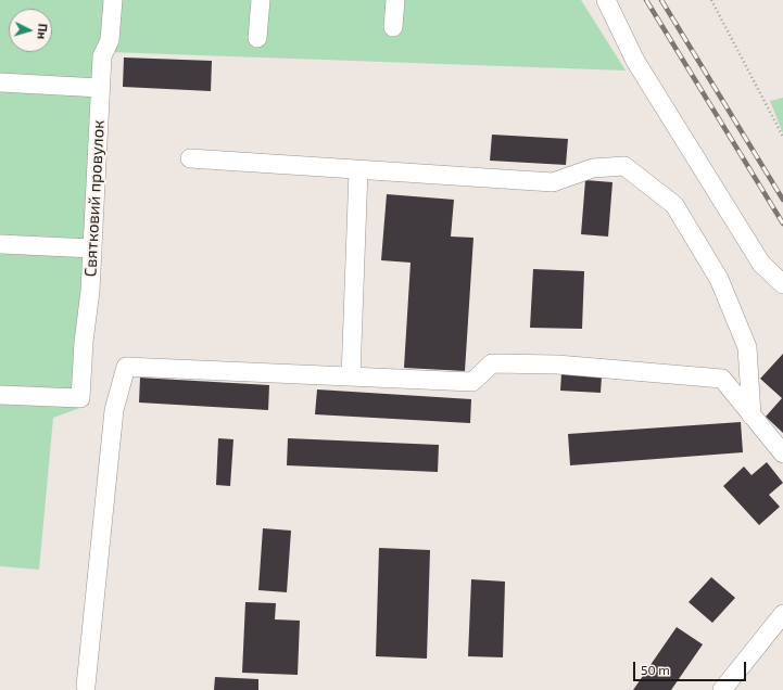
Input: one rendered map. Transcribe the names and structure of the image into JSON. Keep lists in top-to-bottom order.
{
  "streets": {
    "street": ["Святковий провулок"]
  },
  "scale_bar": "50 m",
  "north": "right"
}
